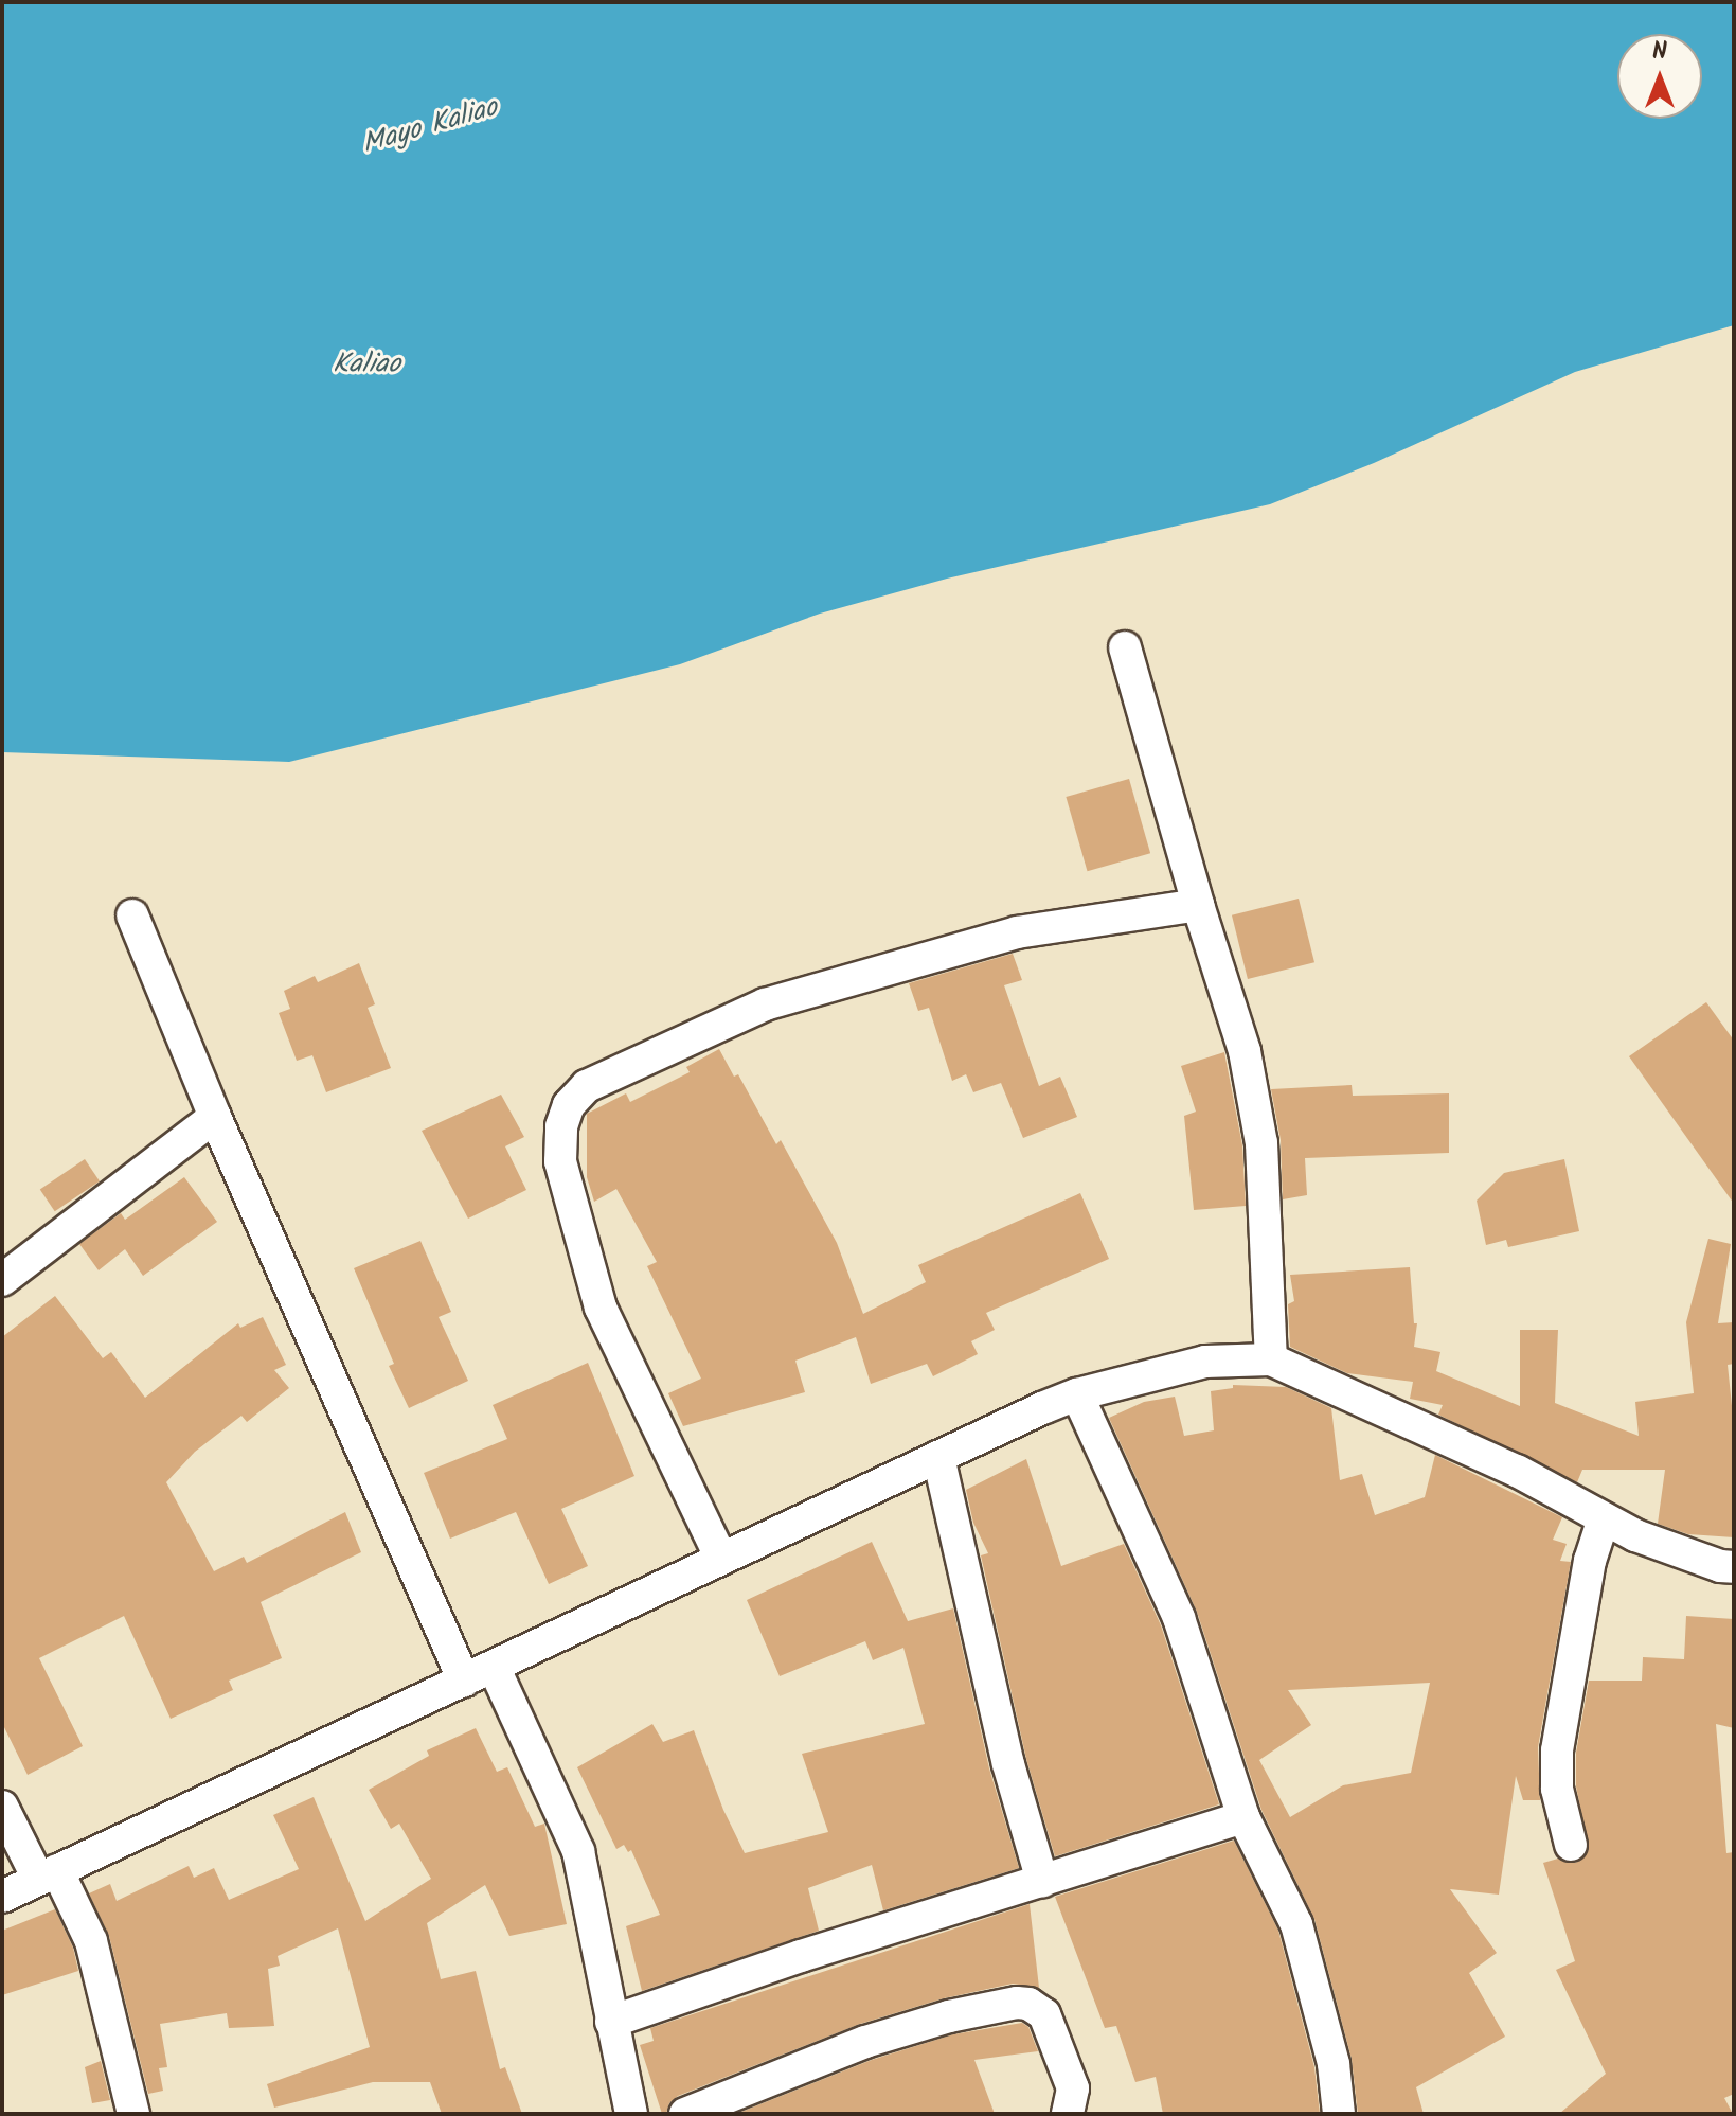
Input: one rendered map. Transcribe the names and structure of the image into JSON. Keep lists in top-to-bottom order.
{
  "water": ["Mayo Kaliao", "Kaliao"],
  "north": "top"
}
